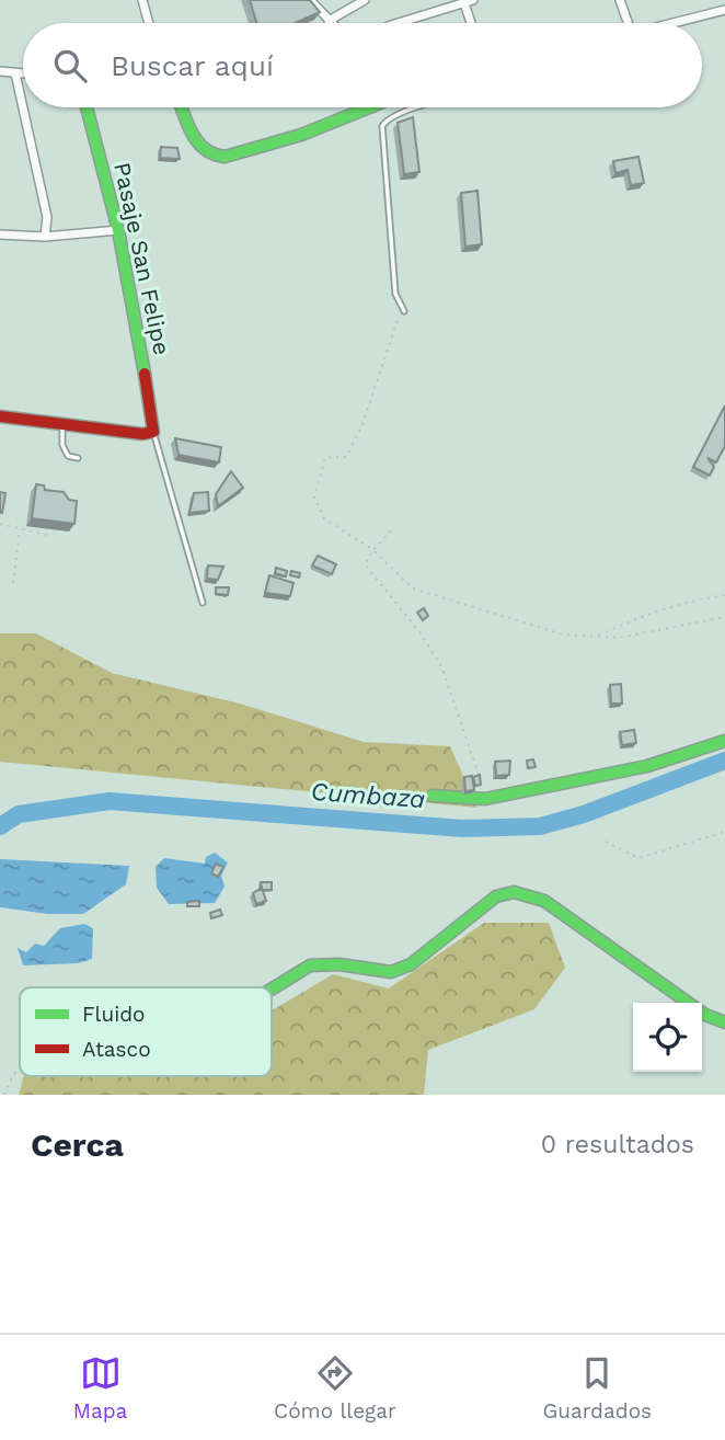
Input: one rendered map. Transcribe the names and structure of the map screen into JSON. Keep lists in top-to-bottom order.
{
  "streets": {
    "street": ["Pasaje San Felipe"]
  },
  "water": ["Cumbaza"],
  "legend": ["Fluido", "Atasco"],
  "page": {
    "search": "Buscar aquí",
    "heading": ["Cerca", "0 resultados"],
    "nav": ["Mapa", "Cómo llegar", "Guardados"]
  }
}
